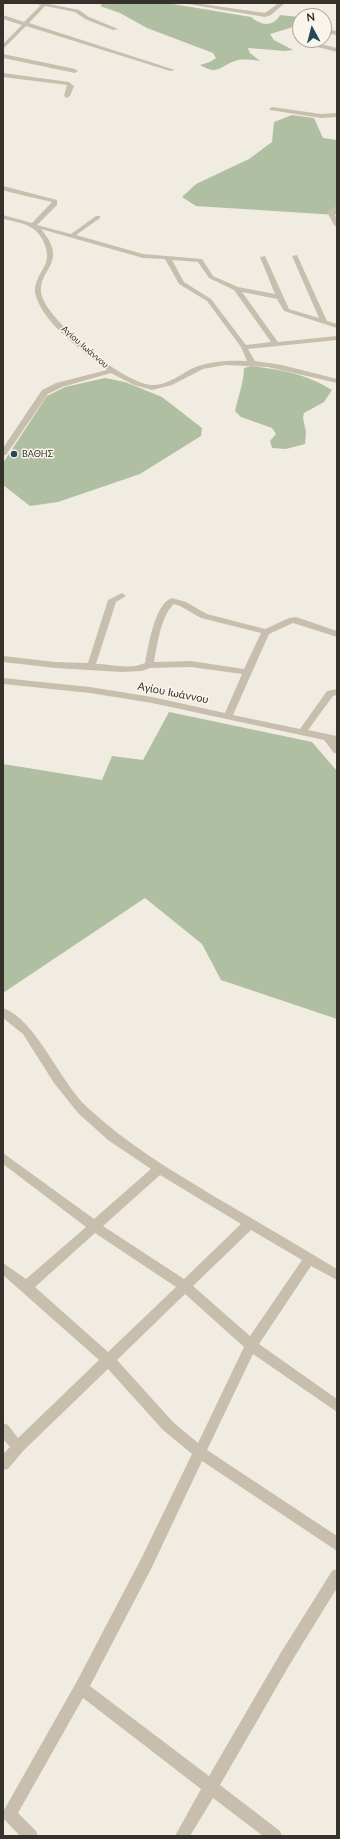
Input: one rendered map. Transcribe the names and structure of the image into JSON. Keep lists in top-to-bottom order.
{
  "streets": {
    "street": ["Αγίου Ιωάννου"]
  },
  "places": ["ΒΑΘΗΣ"],
  "north": "top"
}
